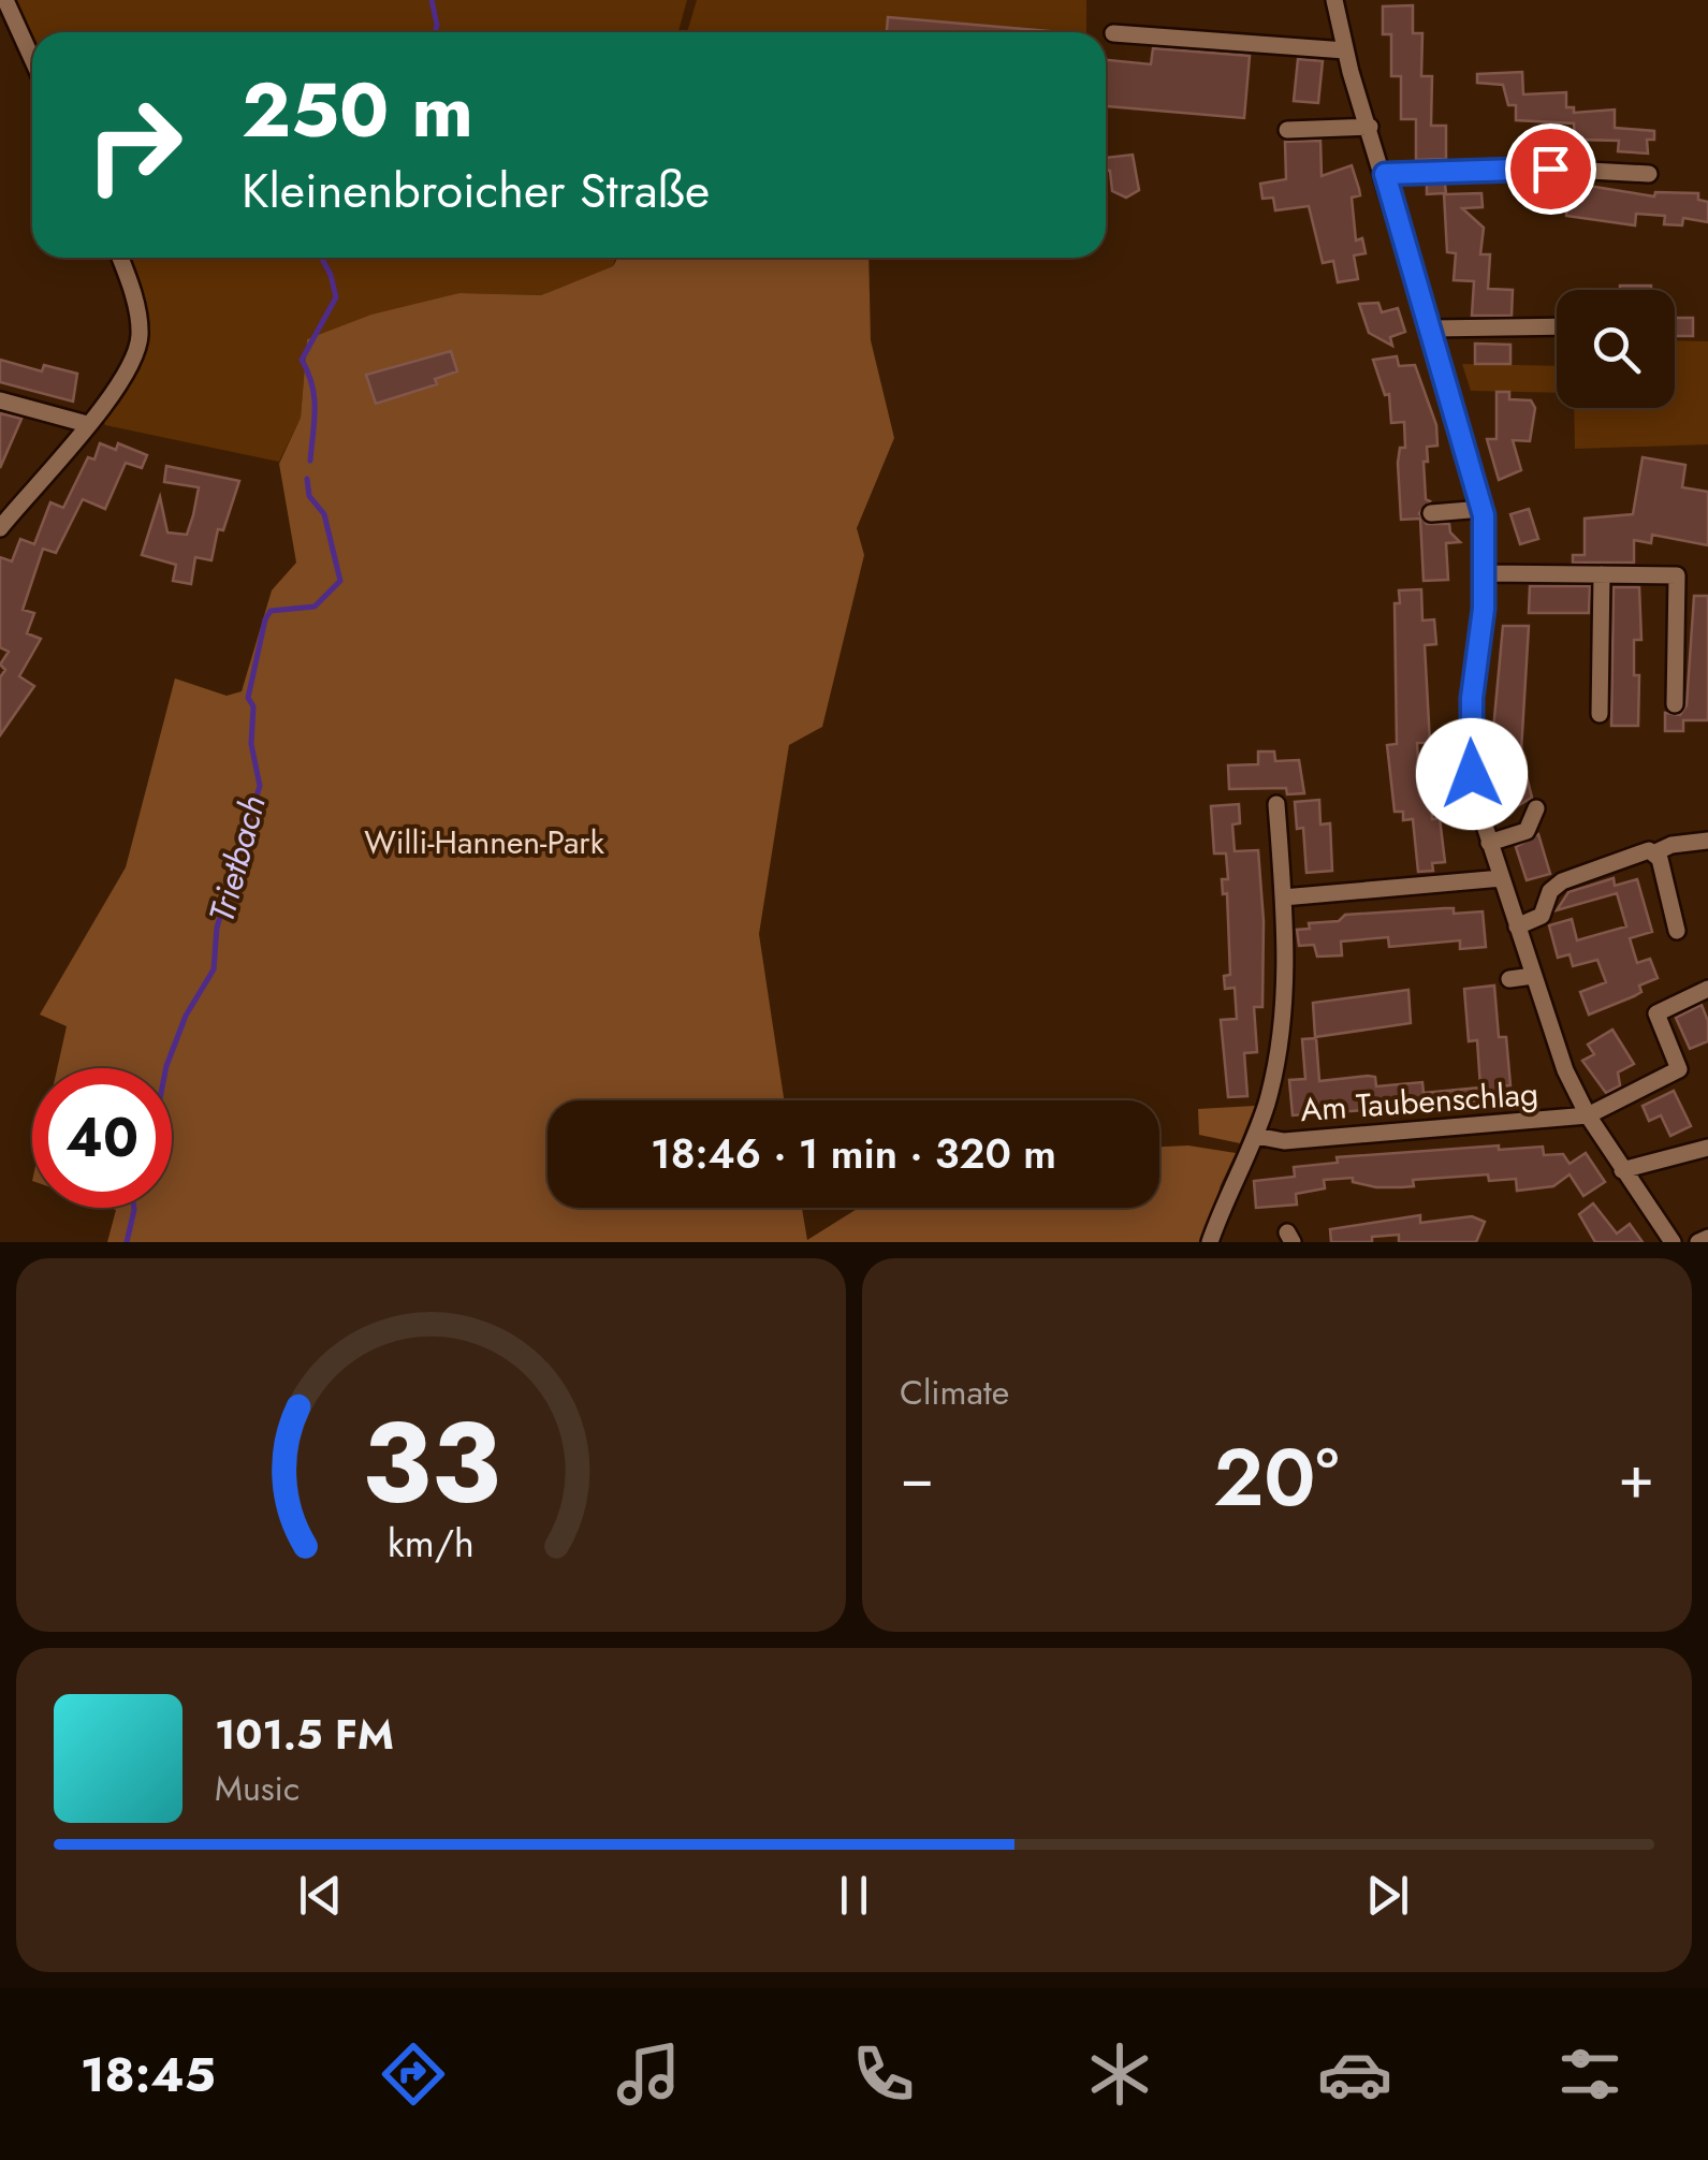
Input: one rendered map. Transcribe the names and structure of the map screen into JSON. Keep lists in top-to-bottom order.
{
  "streets": {
    "street": ["Am Taubenschlag"]
  },
  "water": ["Trietbach"],
  "parks": ["Willi-Hannen-Park"],
  "page": {
    "turn": ["250 m", "Kleinenbroicher Straße"],
    "limit": "40",
    "trip": "18:46 · 1 min · 320 m",
    "tile": "Climate",
    "heat": ["−", "20°", "+"],
    "song": ["101.5 FM", "Music"],
    "tabs": "18:45",
    "gauge": ["33", "km/h"]
  }
}
